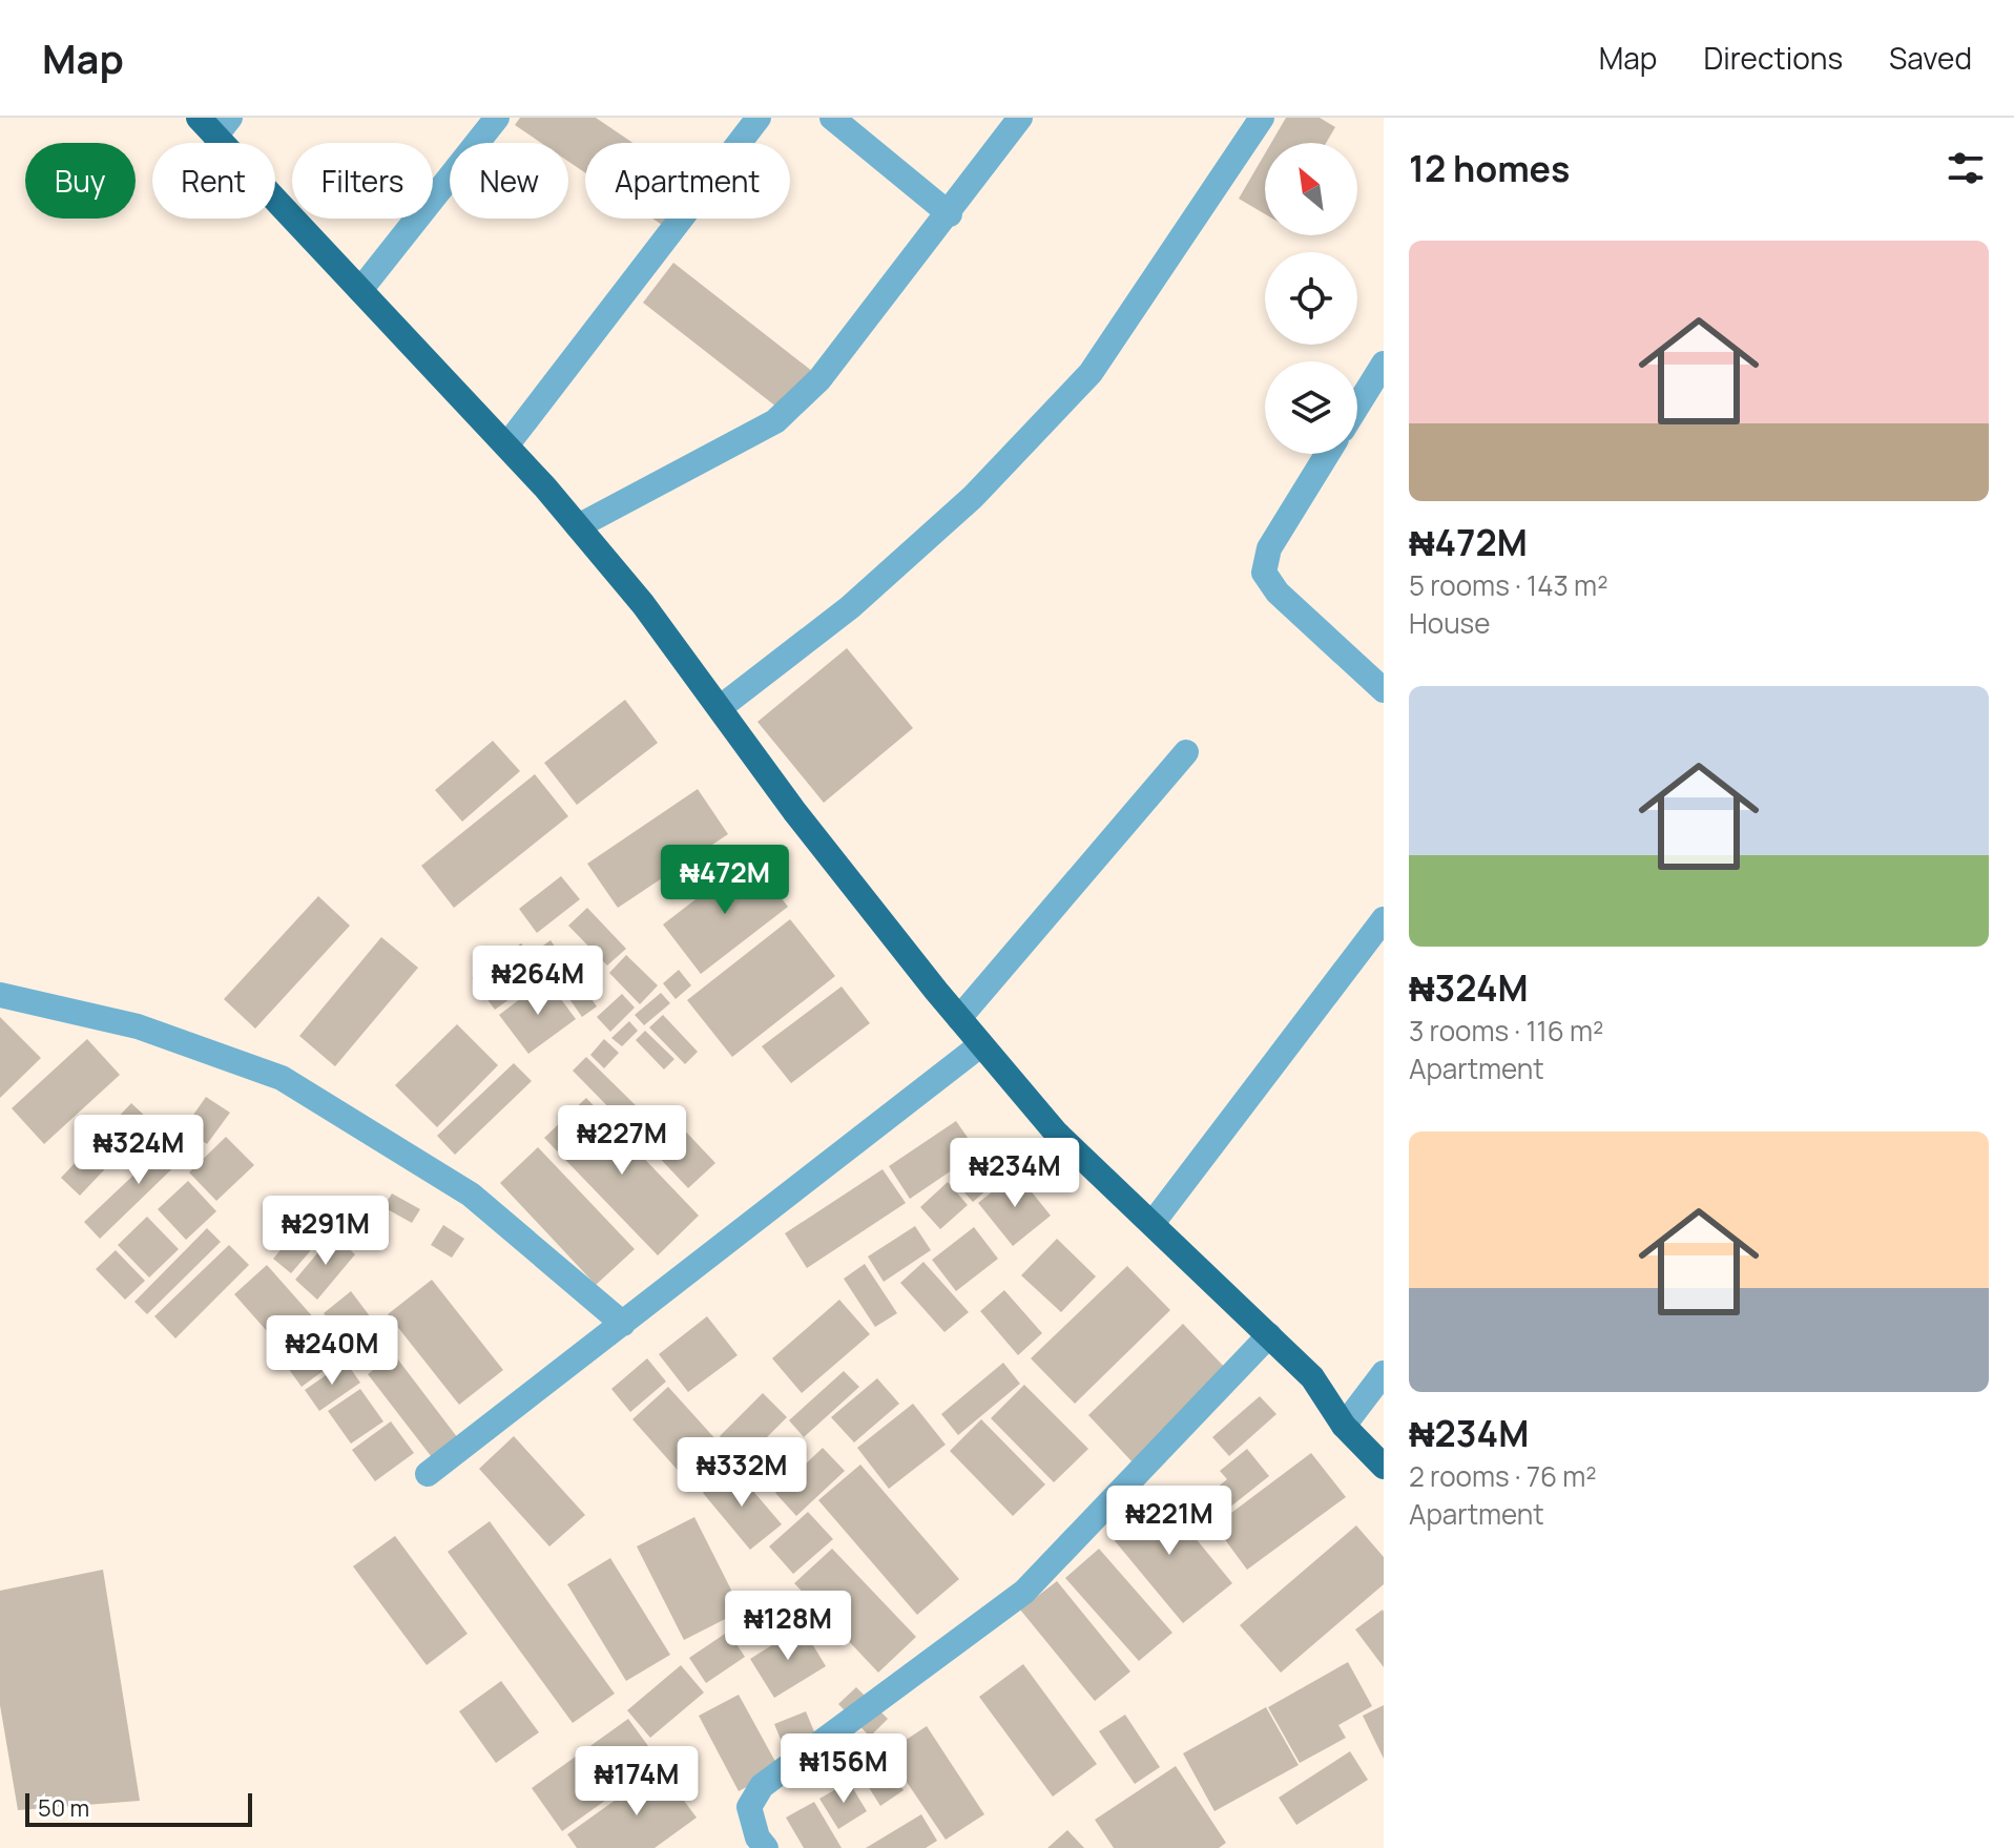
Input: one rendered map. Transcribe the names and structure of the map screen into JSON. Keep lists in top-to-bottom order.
{
  "scale_bar": "50 m",
  "north": "top left",
  "page": {
    "header": "Map",
    "nav": ["Map", "Directions", "Saved"],
    "heading": "12 homes",
    "chip": [
      "Buy",
      "Rent",
      "Filters",
      "New",
      "Apartment"
    ],
    "list": [
      {
        "name": "₦472M",
        "note": "5 rooms · 143 m² · House"
      },
      {
        "name": "₦324M",
        "note": "3 rooms · 116 m² · Apartment"
      },
      {
        "name": "₦234M",
        "note": "2 rooms · 76 m² · Apartment"
      }
    ],
    "price": [
      "₦472M",
      "₦264M",
      "₦227M",
      "₦324M",
      "₦234M",
      "₦291M",
      "₦240M",
      "₦332M",
      "₦221M",
      "₦128M",
      "₦156M",
      "₦174M"
    ],
    "scale": "50 m"
  }
}
